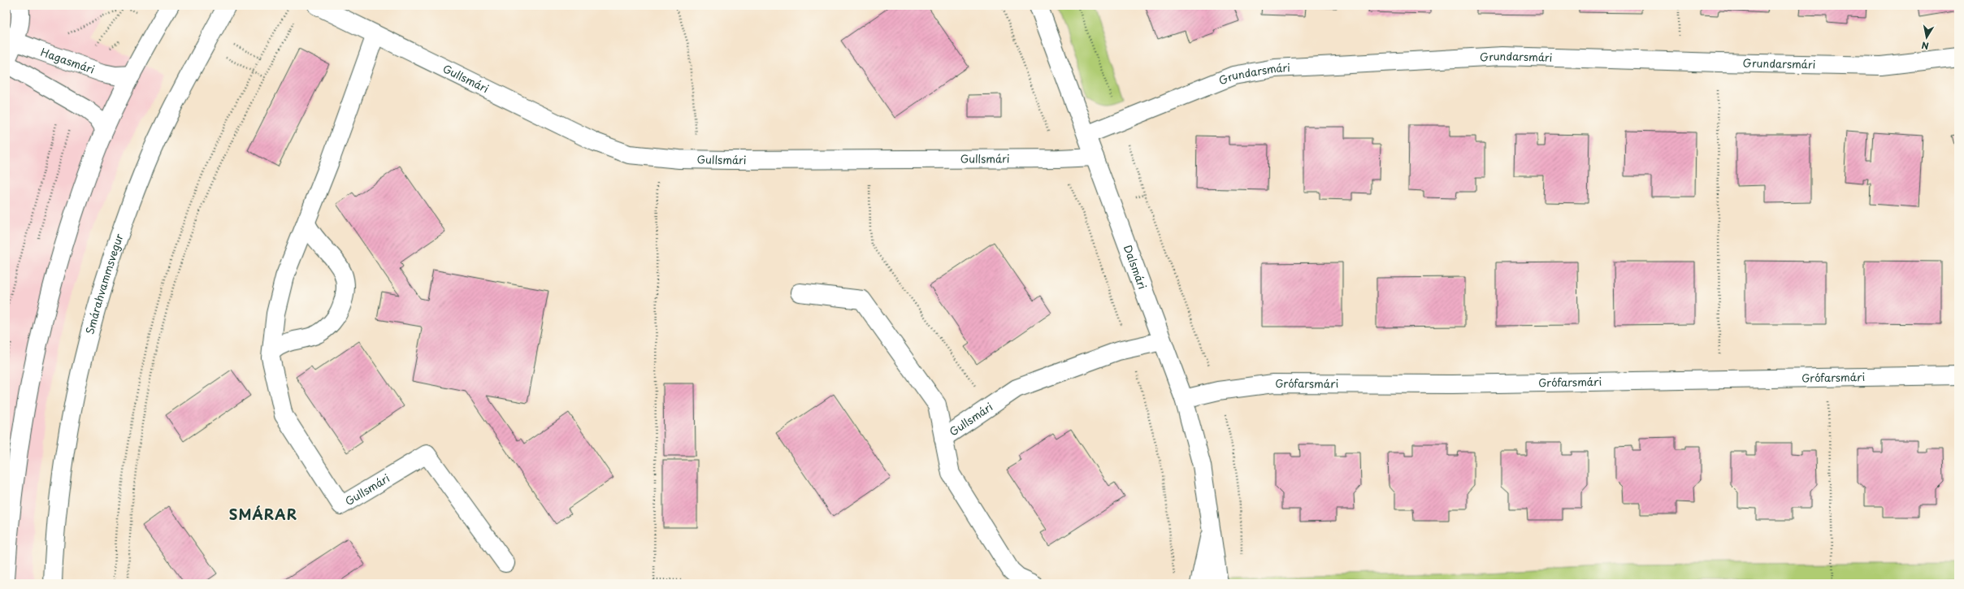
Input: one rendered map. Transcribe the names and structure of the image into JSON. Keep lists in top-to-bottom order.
{
  "streets": {
    "street": [
      "Grundarsmári",
      "Hagasmári",
      "Gullsmári",
      "Dalsmári",
      "Smárahvammsvegur",
      "Grófarsmári"
    ]
  },
  "crossings": [
    ["Grundarsmári", "Dalsmári"],
    ["Gullsmári", "Dalsmári"],
    ["Dalsmári", "Grófarsmári"]
  ],
  "districts": ["SMÁRAR"],
  "north": "bottom"
}
